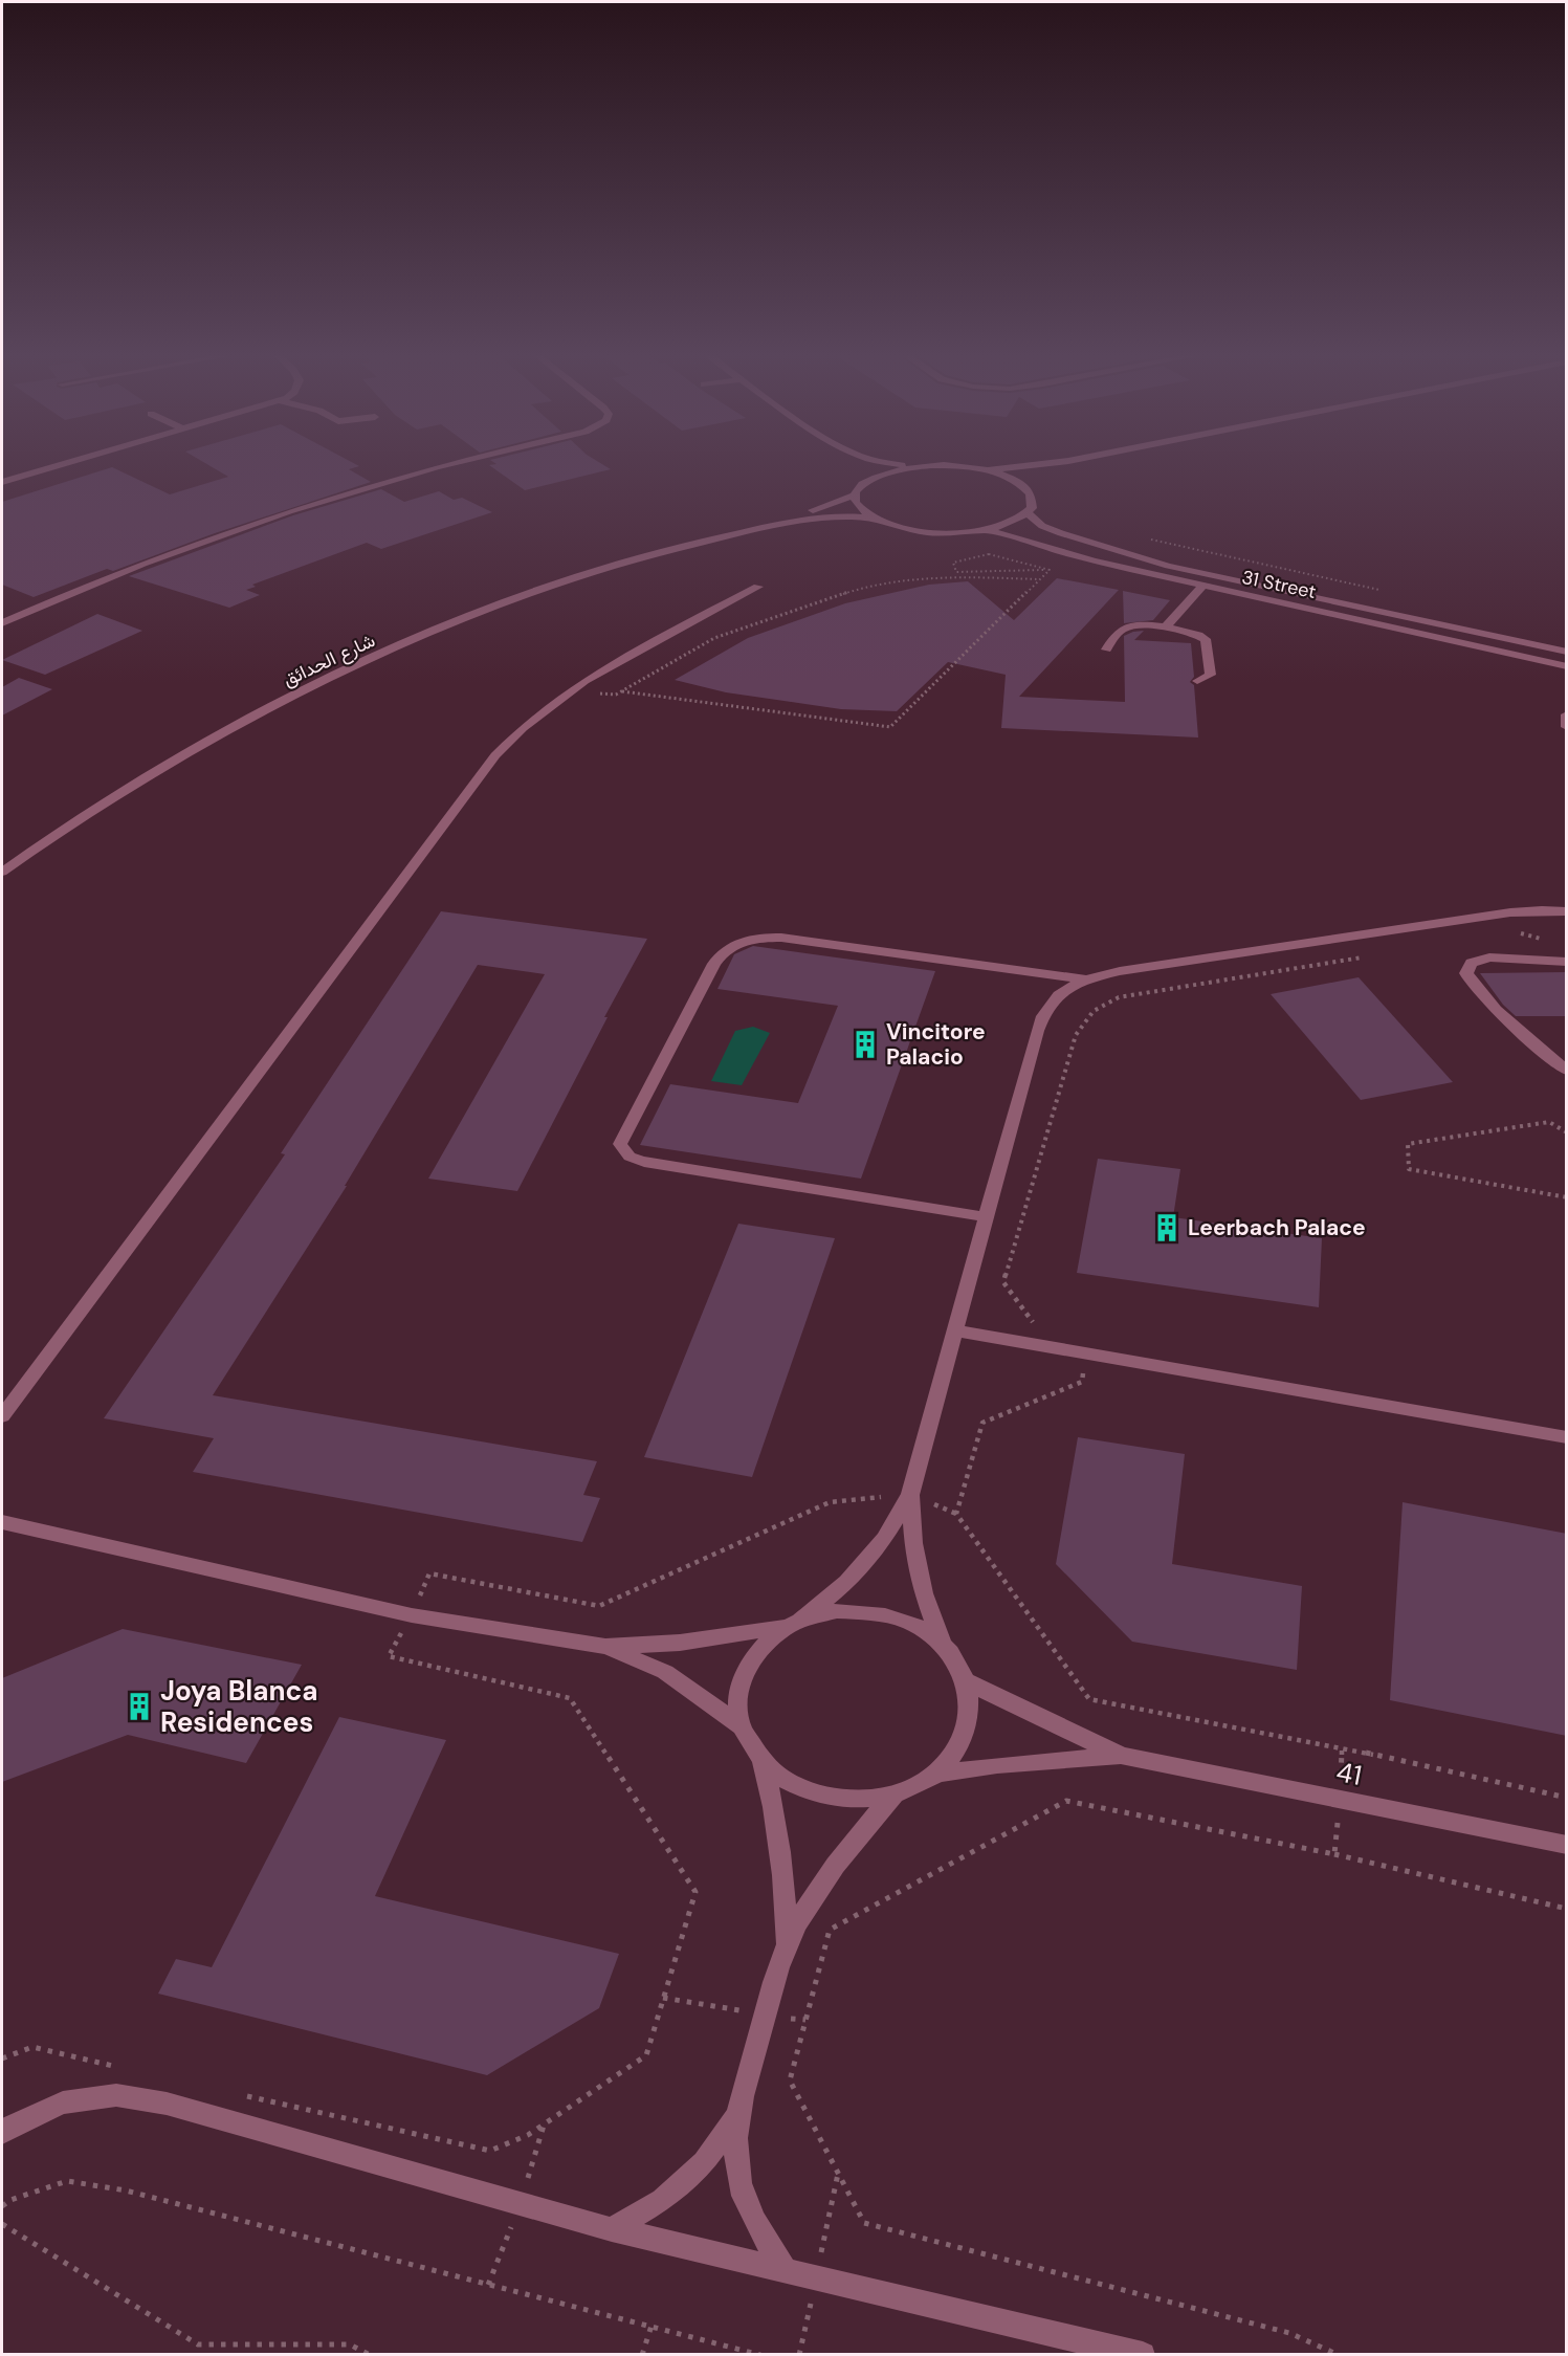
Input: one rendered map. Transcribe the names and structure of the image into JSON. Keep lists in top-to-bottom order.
{
  "streets": {
    "street": ["31 Street", "شارع الحدائق", "41"]
  },
  "places": {
    "building": ["Vincitore Palacio", "Leerbach Palace", "Joya Blanca Residences"]
  }
}
